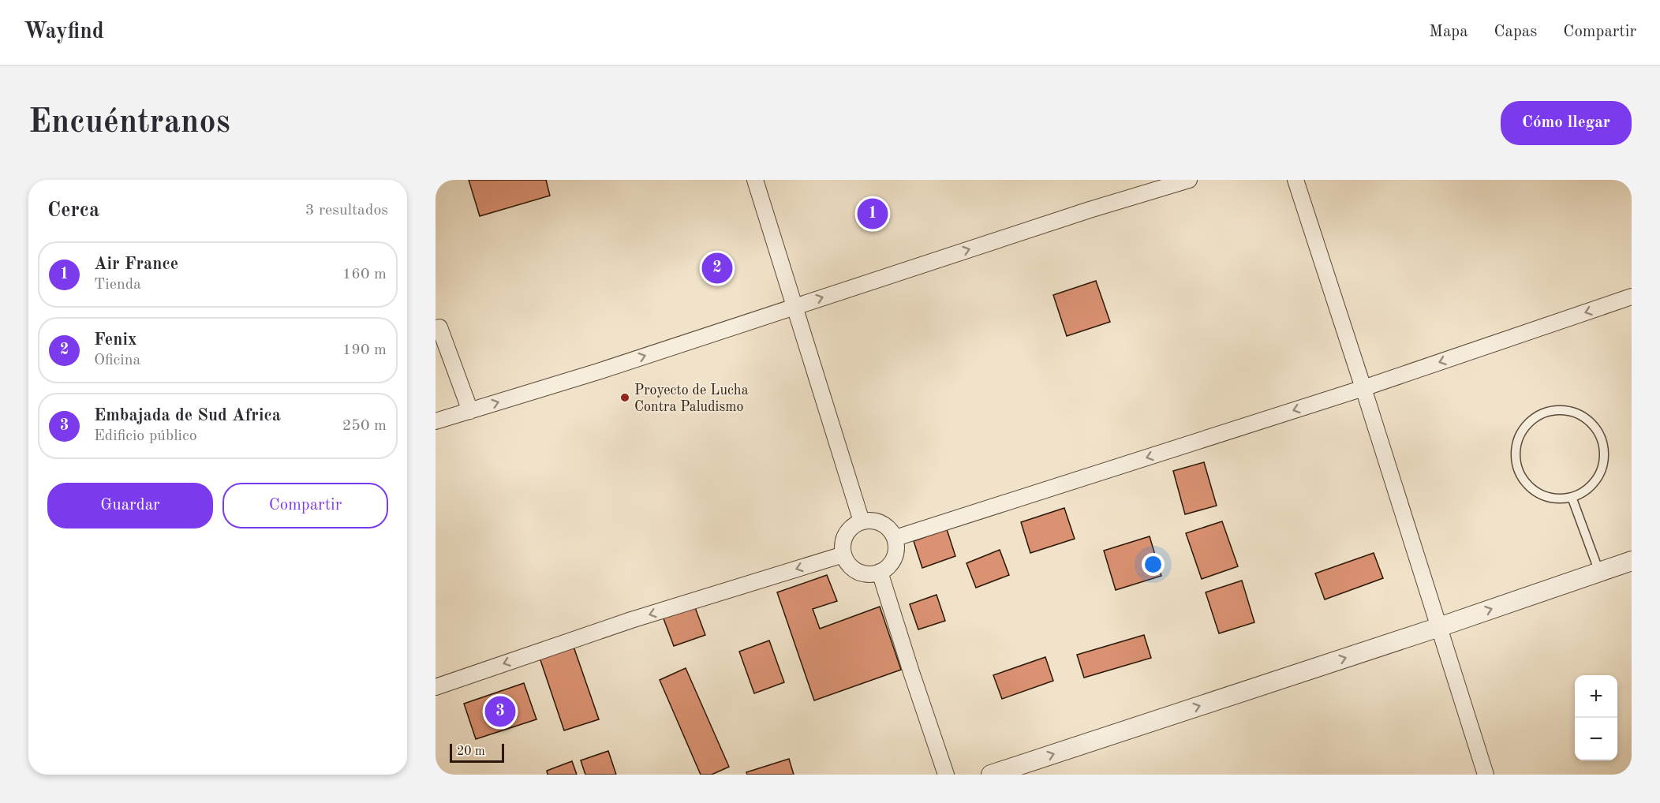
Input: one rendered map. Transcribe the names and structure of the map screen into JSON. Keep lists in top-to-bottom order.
{
  "places": ["Proyecto de Lucha Contra Paludismo"],
  "scale_bar": "20 m",
  "page": {
    "header": "Wayfind",
    "nav": ["Mapa", "Capas", "Compartir"],
    "buttons": [
      "Cómo llegar",
      ["Guardar", "Compartir"]
    ],
    "title": "Encuéntranos",
    "heading": ["Cerca", "3 resultados"],
    "pins": ["1", "2", "3"],
    "list": [
      {
        "mark": "1",
        "name": "Air France",
        "note": "Tienda",
        "value": "160 m"
      },
      {
        "mark": "2",
        "name": "Fenix",
        "note": "Oficina",
        "value": "190 m"
      },
      {
        "mark": "3",
        "name": "Embajada de Sud Africa",
        "note": "Edificio público",
        "value": "250 m"
      }
    ],
    "map_buttons": ["+", "−"],
    "scale": "20 m"
  }
}
